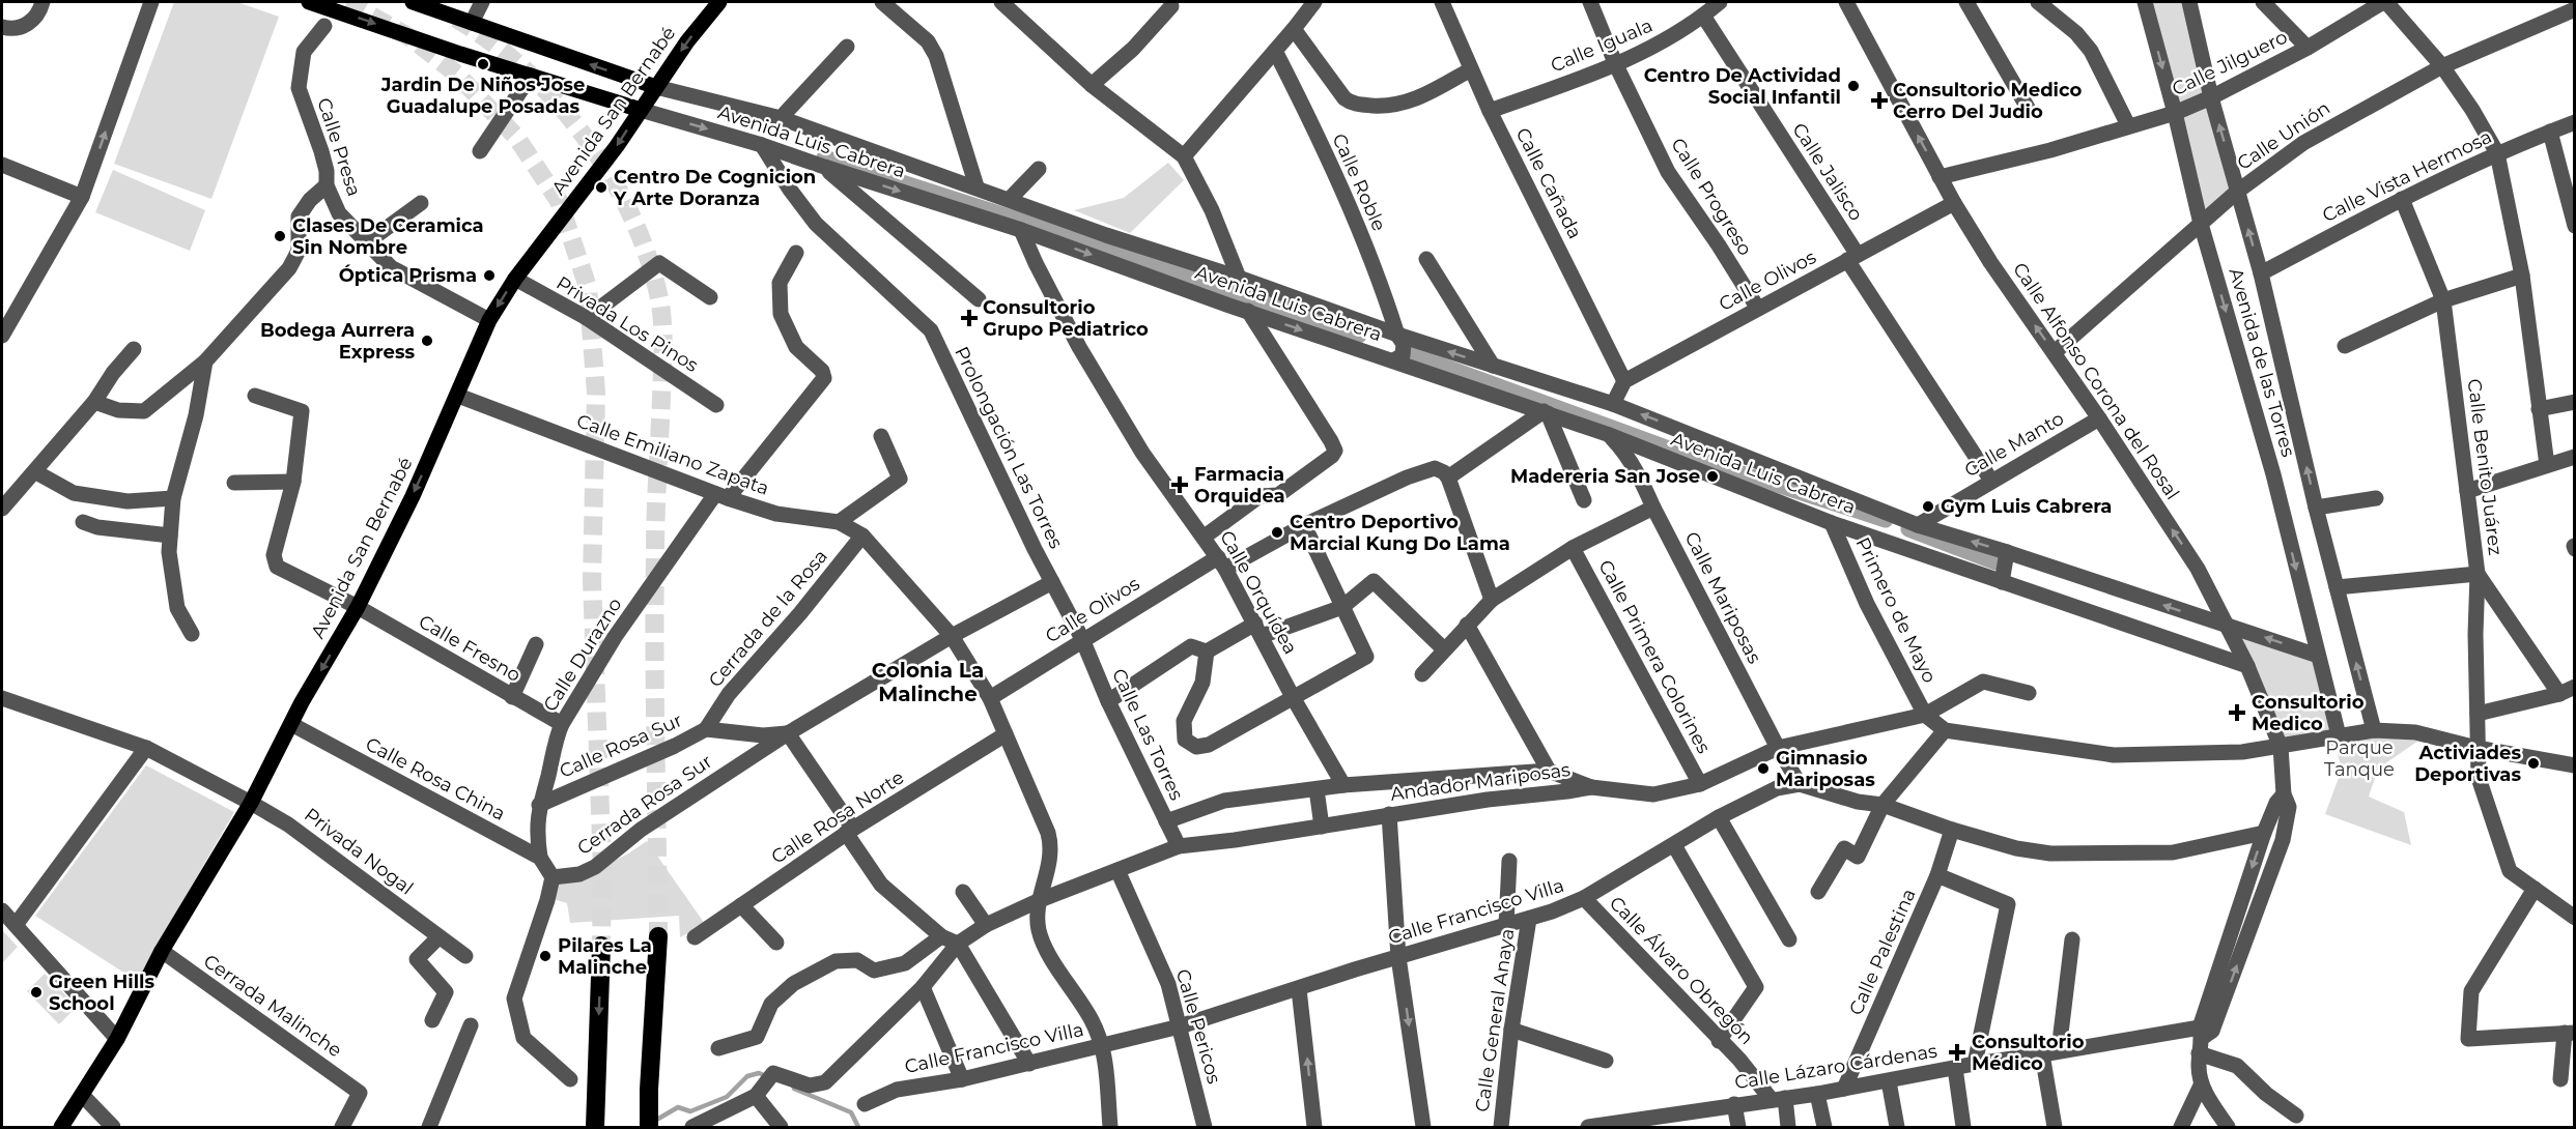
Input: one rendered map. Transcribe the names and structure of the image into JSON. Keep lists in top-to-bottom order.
{
  "streets": {
    "main road": ["Avenida San Bernabé", "Avenida Luis Cabrera"],
    "street": [
      "Calle Iguala",
      "Calle Jilguero",
      "Calle Unión",
      "Calle Presa",
      "Calle Jalisco",
      "Calle Vista Hermosa",
      "Calle Roble",
      "Calle Cañada",
      "Calle Progreso",
      "Calle Olivos",
      "Privada Los Pinos",
      "Avenida de las Torres",
      "Calle Alfonso Corona del Rosal",
      "Calle Manto",
      "Prolongación Las Torres",
      "Calle Emiliano Zapata",
      "Calle Benito Juárez",
      "Calle Orquídea",
      "Calle Mariposas",
      "Primero de Mayo",
      "Cerrada de la Rosa",
      "Calle Fresno",
      "Calle Durazno",
      "Calle Primera Colorines",
      "Calle Las Torres",
      "Calle Rosa Sur",
      "Calle Rosa China",
      "Andador Mariposas",
      "Cerrada Rosa Sur",
      "Calle Rosa Norte",
      "Privada Nogal",
      "Calle Francisco Villa",
      "Calle Palestina",
      "Calle Álvaro Obregón",
      "Cerrada Malinche",
      "Calle General Anaya",
      "Calle Pericos",
      "Calle Lázaro Cárdenas"
    ]
  },
  "crossings": [
    ["Calle Iguala", "Calle Jalisco"],
    ["Calle Iguala", "Calle Cañada"],
    ["Calle Iguala", "Calle Progreso"],
    ["Calle Jilguero", "Avenida de las Torres"],
    ["Calle Jilguero", "Calle Alfonso Corona del Rosal"],
    ["Avenida San Bernabé", "Avenida Luis Cabrera"],
    ["Avenida San Bernabé", "Calle Presa"],
    ["Avenida San Bernabé", "Privada Los Pinos"],
    ["Avenida San Bernabé", "Calle Emiliano Zapata"],
    ["Avenida San Bernabé", "Calle Fresno"],
    ["Avenida San Bernabé", "Calle Rosa China"],
    ["Avenida San Bernabé", "Privada Nogal"],
    ["Avenida San Bernabé", "Cerrada Malinche"],
    ["Calle Unión", "Avenida de las Torres"],
    ["Calle Unión", "Calle Alfonso Corona del Rosal"],
    ["Avenida Luis Cabrera", "Calle Roble"],
    ["Avenida Luis Cabrera", "Avenida de las Torres"],
    ["Avenida Luis Cabrera", "Calle Alfonso Corona del Rosal"],
    ["Avenida Luis Cabrera", "Calle Manto"],
    ["Avenida Luis Cabrera", "Prolongación Las Torres"],
    ["Avenida Luis Cabrera", "Calle Orquídea"],
    ["Avenida Luis Cabrera", "Calle Mariposas"],
    ["Avenida Luis Cabrera", "Primero de Mayo"],
    ["Calle Jalisco", "Calle Olivos"],
    ["Calle Jalisco", "Calle Manto"],
    ["Calle Vista Hermosa", "Avenida de las Torres"],
    ["Calle Vista Hermosa", "Calle Benito Juárez"],
    ["Calle Cañada", "Calle Olivos"],
    ["Calle Progreso", "Calle Olivos"],
    ["Calle Olivos", "Calle Alfonso Corona del Rosal"],
    ["Calle Olivos", "Prolongación Las Torres"],
    ["Calle Olivos", "Calle Emiliano Zapata"],
    ["Calle Olivos", "Calle Orquídea"],
    ["Calle Olivos", "Calle Las Torres"],
    ["Calle Alfonso Corona del Rosal", "Calle Manto"],
    ["Calle Alfonso Corona del Rosal", "Calle Lázaro Cárdenas"],
    ["Prolongación Las Torres", "Calle Las Torres"],
    ["Prolongación Las Torres", "Calle Rosa Sur"],
    ["Calle Emiliano Zapata", "Cerrada de la Rosa"],
    ["Calle Emiliano Zapata", "Calle Durazno"],
    ["Calle Emiliano Zapata", "Calle Rosa Sur"],
    ["Calle Emiliano Zapata", "Andador Mariposas"],
    ["Calle Emiliano Zapata", "Calle Rosa Norte"],
    ["Calle Emiliano Zapata", "Calle Francisco Villa"],
    ["Calle Orquídea", "Andador Mariposas"],
    ["Calle Mariposas", "Andador Mariposas"],
    ["Calle Mariposas", "Calle Francisco Villa"],
    ["Primero de Mayo", "Andador Mariposas"],
    ["Cerrada de la Rosa", "Calle Rosa Sur"],
    ["Calle Fresno", "Calle Durazno"],
    ["Calle Durazno", "Calle Rosa Sur"],
    ["Calle Durazno", "Calle Rosa China"],
    ["Calle Primera Colorines", "Andador Mariposas"],
    ["Calle Las Torres", "Andador Mariposas"],
    ["Calle Rosa Sur", "Cerrada Rosa Sur"],
    ["Calle Rosa China", "Cerrada Rosa Sur"],
    ["Andador Mariposas", "Calle Pericos"],
    ["Calle Francisco Villa", "Calle Álvaro Obregón"],
    ["Calle Francisco Villa", "Calle General Anaya"],
    ["Calle Francisco Villa", "Calle Pericos"],
    ["Calle Palestina", "Calle Lázaro Cárdenas"],
    ["Calle Álvaro Obregón", "Calle Lázaro Cárdenas"]
  ],
  "one_way": ["Avenida San Bernabé"],
  "districts": ["Colonia La Malinche"],
  "parks": ["Parque Tanque"],
  "places": {
    "other": [
      "Jardin De Niños Jose Guadalupe Posadas",
      "Centro De Actividad Social Infantil",
      "Centro De Cognicion Y Arte Doranza",
      "Clases De Ceramica Sin Nombre",
      "Óptica Prisma",
      "Bodega Aurrera Express",
      "Madereria San Jose",
      "Gym Luis Cabrera",
      "Centro Deportivo Marcial Kung Do Lama",
      "Activiades Deportivas",
      "Gimnasio Mariposas",
      "Pilares La Malinche",
      "Green Hills School"
    ],
    "health": [
      "Consultorio Medico Cerro Del Judio",
      "Consultorio Grupo Pediatrico",
      "Farmacia Orquidea",
      "Consultorio Medico",
      "Consultorio Médico"
    ]
  }
}
